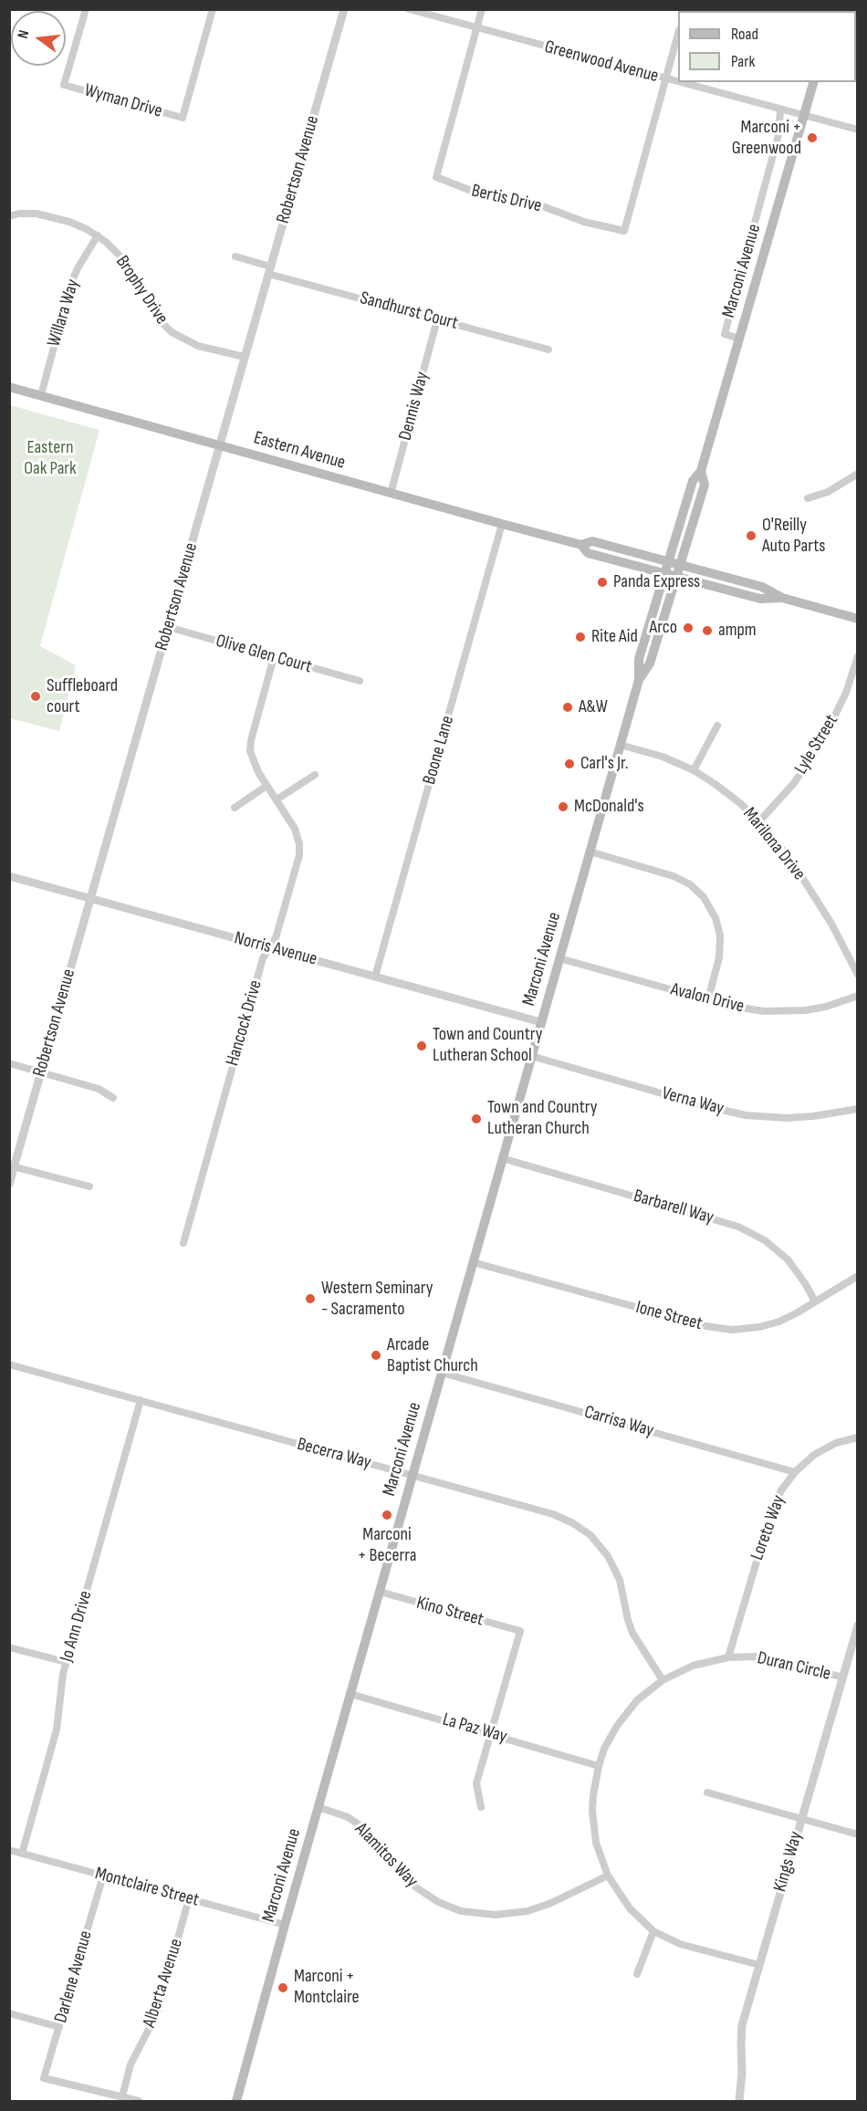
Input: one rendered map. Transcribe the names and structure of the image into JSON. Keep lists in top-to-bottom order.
{
  "streets": {
    "main road": ["Marconi Avenue", "Eastern Avenue"],
    "street": [
      "Greenwood Avenue",
      "Wyman Drive",
      "Robertson Avenue",
      "Bertis Drive",
      "Brophy Drive",
      "Sandhurst Court",
      "Willara Way",
      "Dennis Way",
      "Olive Glen Court",
      "Lyle Street",
      "Boone Lane",
      "Marilona Drive",
      "Norris Avenue",
      "Avalon Drive",
      "Hancock Drive",
      "Verna Way",
      "Barbarell Way",
      "Ione Street",
      "Carrisa Way",
      "Becerra Way",
      "Loreto Way",
      "Kino Street",
      "Jo Ann Drive",
      "Duran Circle",
      "La Paz Way",
      "Alamitos Way",
      "Kings Way",
      "Montclaire Street",
      "Darlene Avenue",
      "Alberta Avenue"
    ]
  },
  "crossings": [
    ["Greenwood Avenue", "Bertis Drive"],
    ["Greenwood Avenue", "Marconi Avenue"],
    ["Robertson Avenue", "Brophy Drive"],
    ["Robertson Avenue", "Sandhurst Court"],
    ["Robertson Avenue", "Eastern Avenue"],
    ["Robertson Avenue", "Olive Glen Court"],
    ["Robertson Avenue", "Norris Avenue"],
    ["Marconi Avenue", "Eastern Avenue"],
    ["Marconi Avenue", "Marilona Drive"],
    ["Marconi Avenue", "Norris Avenue"],
    ["Marconi Avenue", "Avalon Drive"],
    ["Marconi Avenue", "Verna Way"],
    ["Marconi Avenue", "Barbarell Way"],
    ["Marconi Avenue", "Ione Street"],
    ["Marconi Avenue", "Carrisa Way"],
    ["Marconi Avenue", "Becerra Way"],
    ["Marconi Avenue", "Kino Street"],
    ["Marconi Avenue", "La Paz Way"],
    ["Marconi Avenue", "Alamitos Way"],
    ["Marconi Avenue", "Montclaire Street"],
    ["Brophy Drive", "Willara Way"],
    ["Sandhurst Court", "Dennis Way"],
    ["Willara Way", "Eastern Avenue"],
    ["Dennis Way", "Eastern Avenue"],
    ["Eastern Avenue", "Boone Lane"],
    ["Olive Glen Court", "Hancock Drive"],
    ["Lyle Street", "Marilona Drive"],
    ["Boone Lane", "Norris Avenue"],
    ["Norris Avenue", "Hancock Drive"],
    ["Barbarell Way", "Ione Street"],
    ["Carrisa Way", "Loreto Way"],
    ["Becerra Way", "Jo Ann Drive"],
    ["Becerra Way", "Duran Circle"],
    ["Loreto Way", "Duran Circle"],
    ["Kino Street", "La Paz Way"],
    ["Jo Ann Drive", "Montclaire Street"],
    ["Duran Circle", "La Paz Way"],
    ["Duran Circle", "Alamitos Way"],
    ["Duran Circle", "Kings Way"],
    ["Montclaire Street", "Darlene Avenue"],
    ["Montclaire Street", "Alberta Avenue"],
    ["Darlene Avenue", "Alberta Avenue"]
  ],
  "parks": ["Eastern Oak Park"],
  "places": [
    "Marconi + Greenwood",
    "O'Reilly Auto Parts",
    "Panda Express",
    "Arco",
    "ampm",
    "Rite Aid",
    "Suffleboard court",
    "A&W",
    "Carl's Jr.",
    "McDonald's",
    "Town and Country Lutheran School",
    "Town and Country Lutheran Church",
    "Western Seminary - Sacramento",
    "Arcade Baptist Church",
    "Marconi + Becerra",
    "Marconi + Montclaire"
  ],
  "legend": ["Road", "Park"],
  "north": "left"
}
